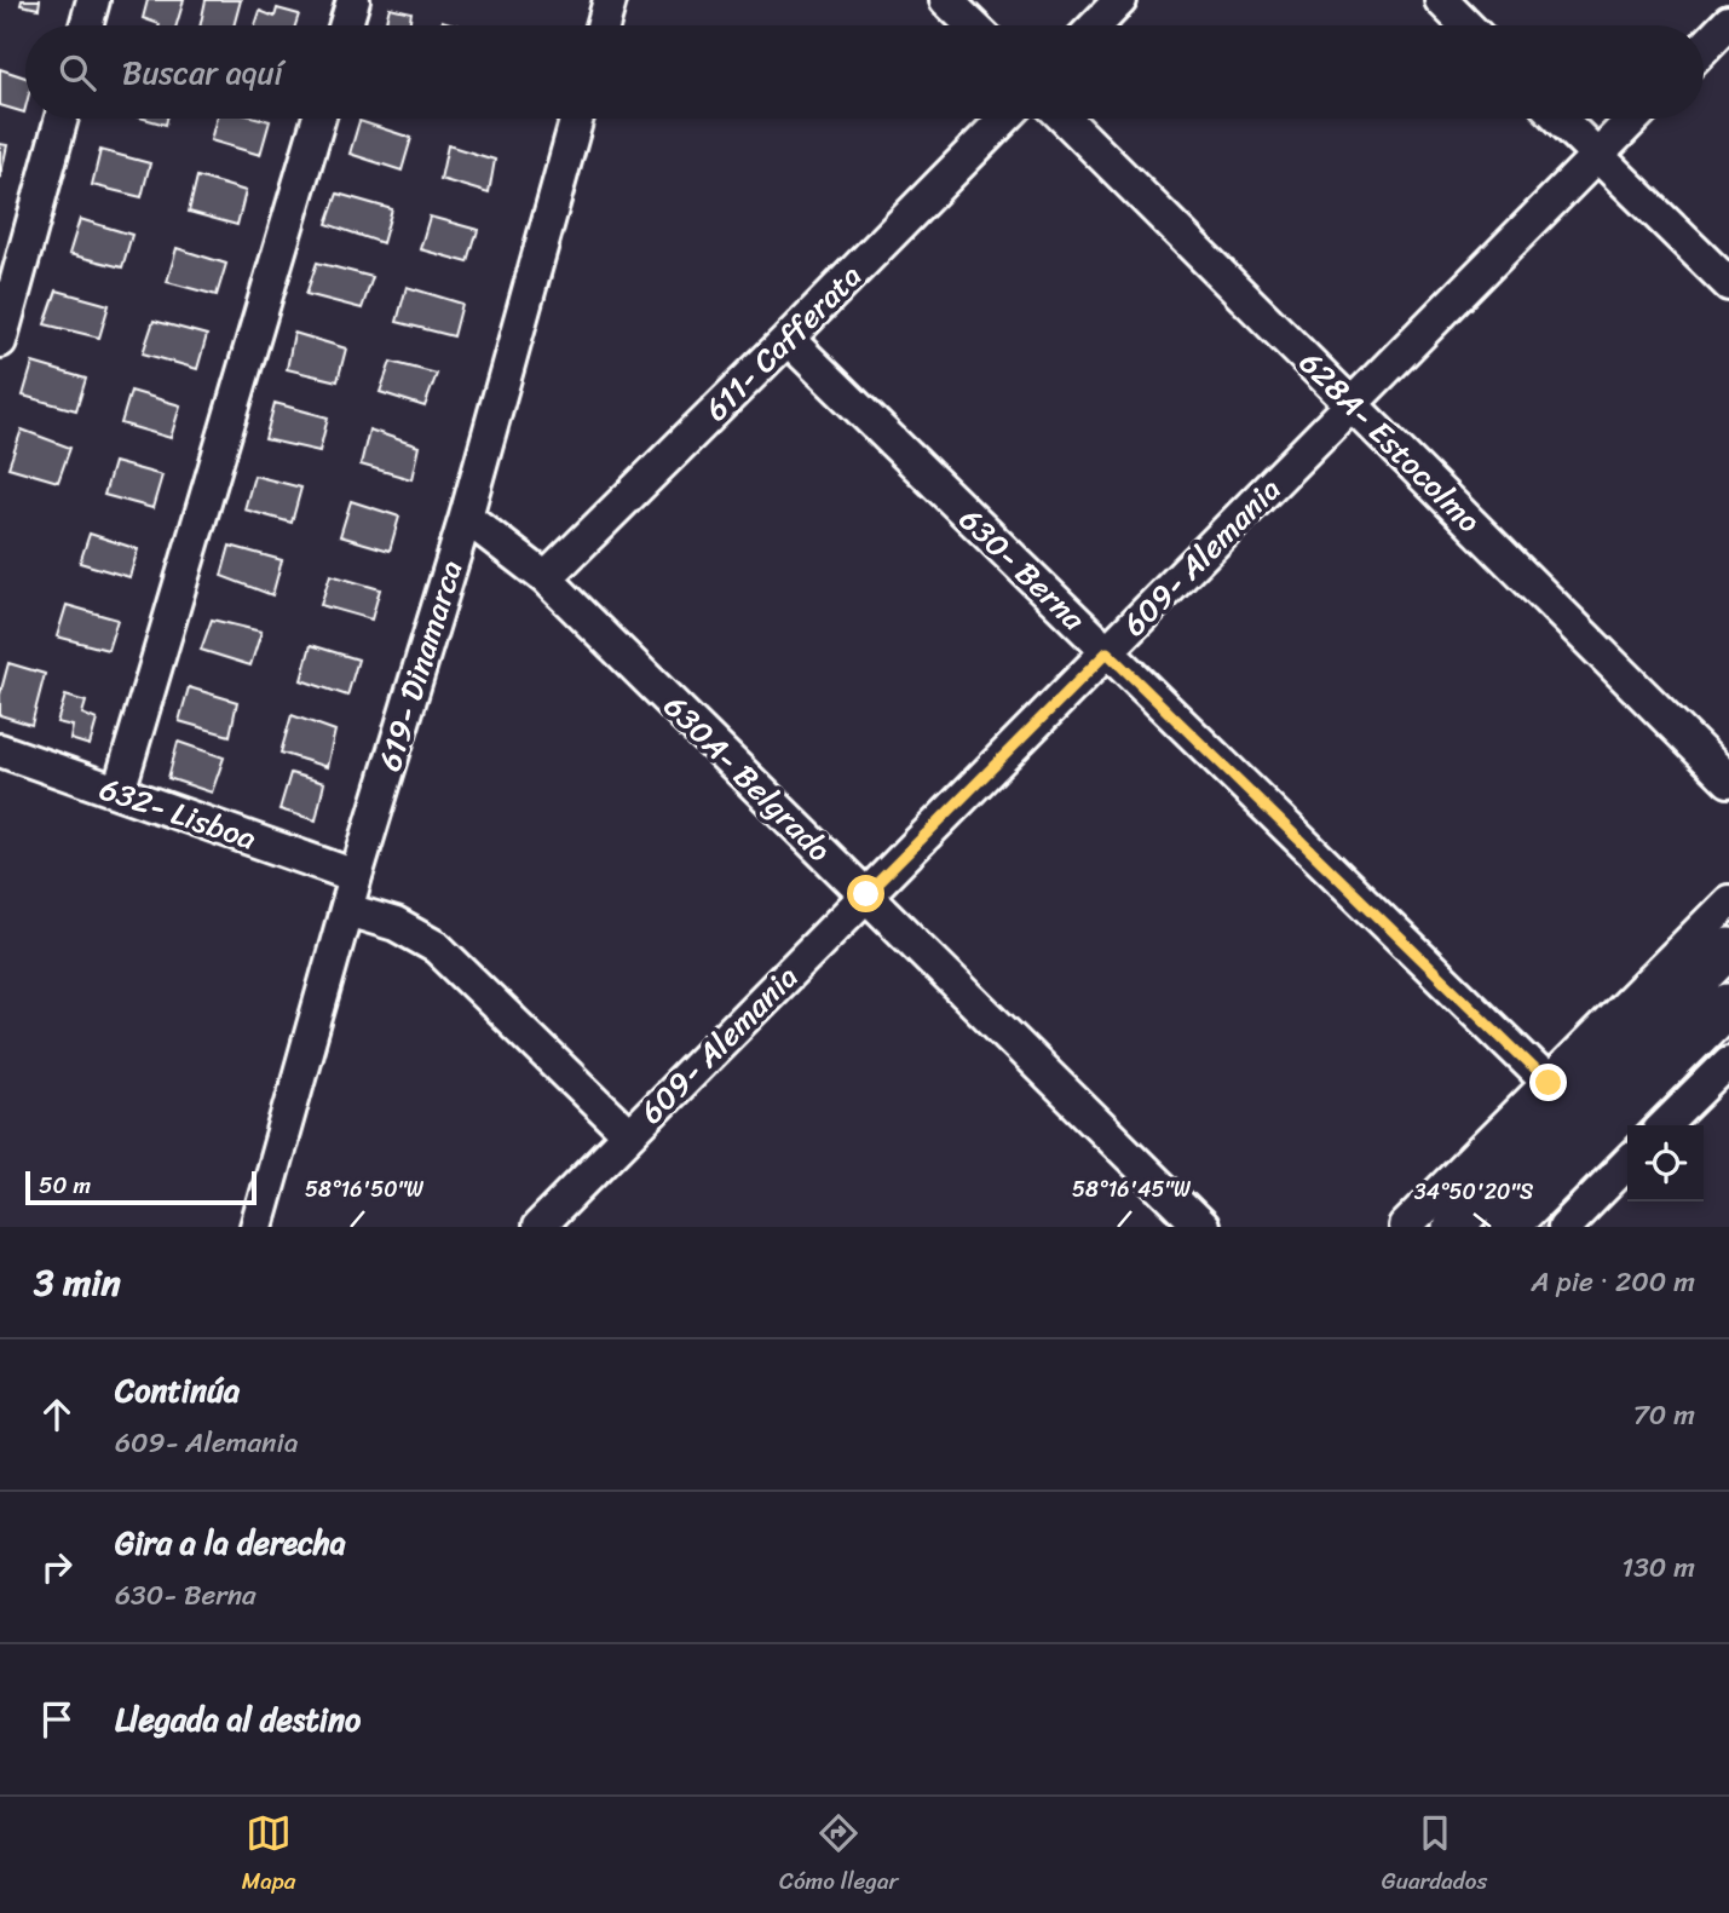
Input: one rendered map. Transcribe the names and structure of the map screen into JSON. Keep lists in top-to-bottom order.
{
  "streets": {
    "street": [
      "611- Cafferata",
      "628A- Estocolmo",
      "609- Alemania",
      "630- Berna",
      "619- Dinamarca",
      "630A- Belgrado",
      "632- Lisboa"
    ]
  },
  "crossings": [
    ["611- Cafferata", "630- Berna"],
    ["611- Cafferata", "630A- Belgrado"],
    ["628A- Estocolmo", "609- Alemania"],
    ["609- Alemania", "630- Berna"],
    ["609- Alemania", "630A- Belgrado"],
    ["619- Dinamarca", "630A- Belgrado"],
    ["619- Dinamarca", "632- Lisboa"]
  ],
  "scale_bar": "50 m",
  "page": {
    "search": "Buscar aquí",
    "scale": "50 m",
    "heading": ["3 min", "A pie · 200 m"],
    "list": [
      ["Continúa", "609- Alemania", "70 m"],
      ["Gira a la derecha", "630- Berna", "130 m"],
      "Llegada al destino"
    ],
    "nav": ["Mapa", "Cómo llegar", "Guardados"]
  },
  "coordinates": ["58°16'50\"W", "58°16'45\"W", "34°50'20\"S"]
}
